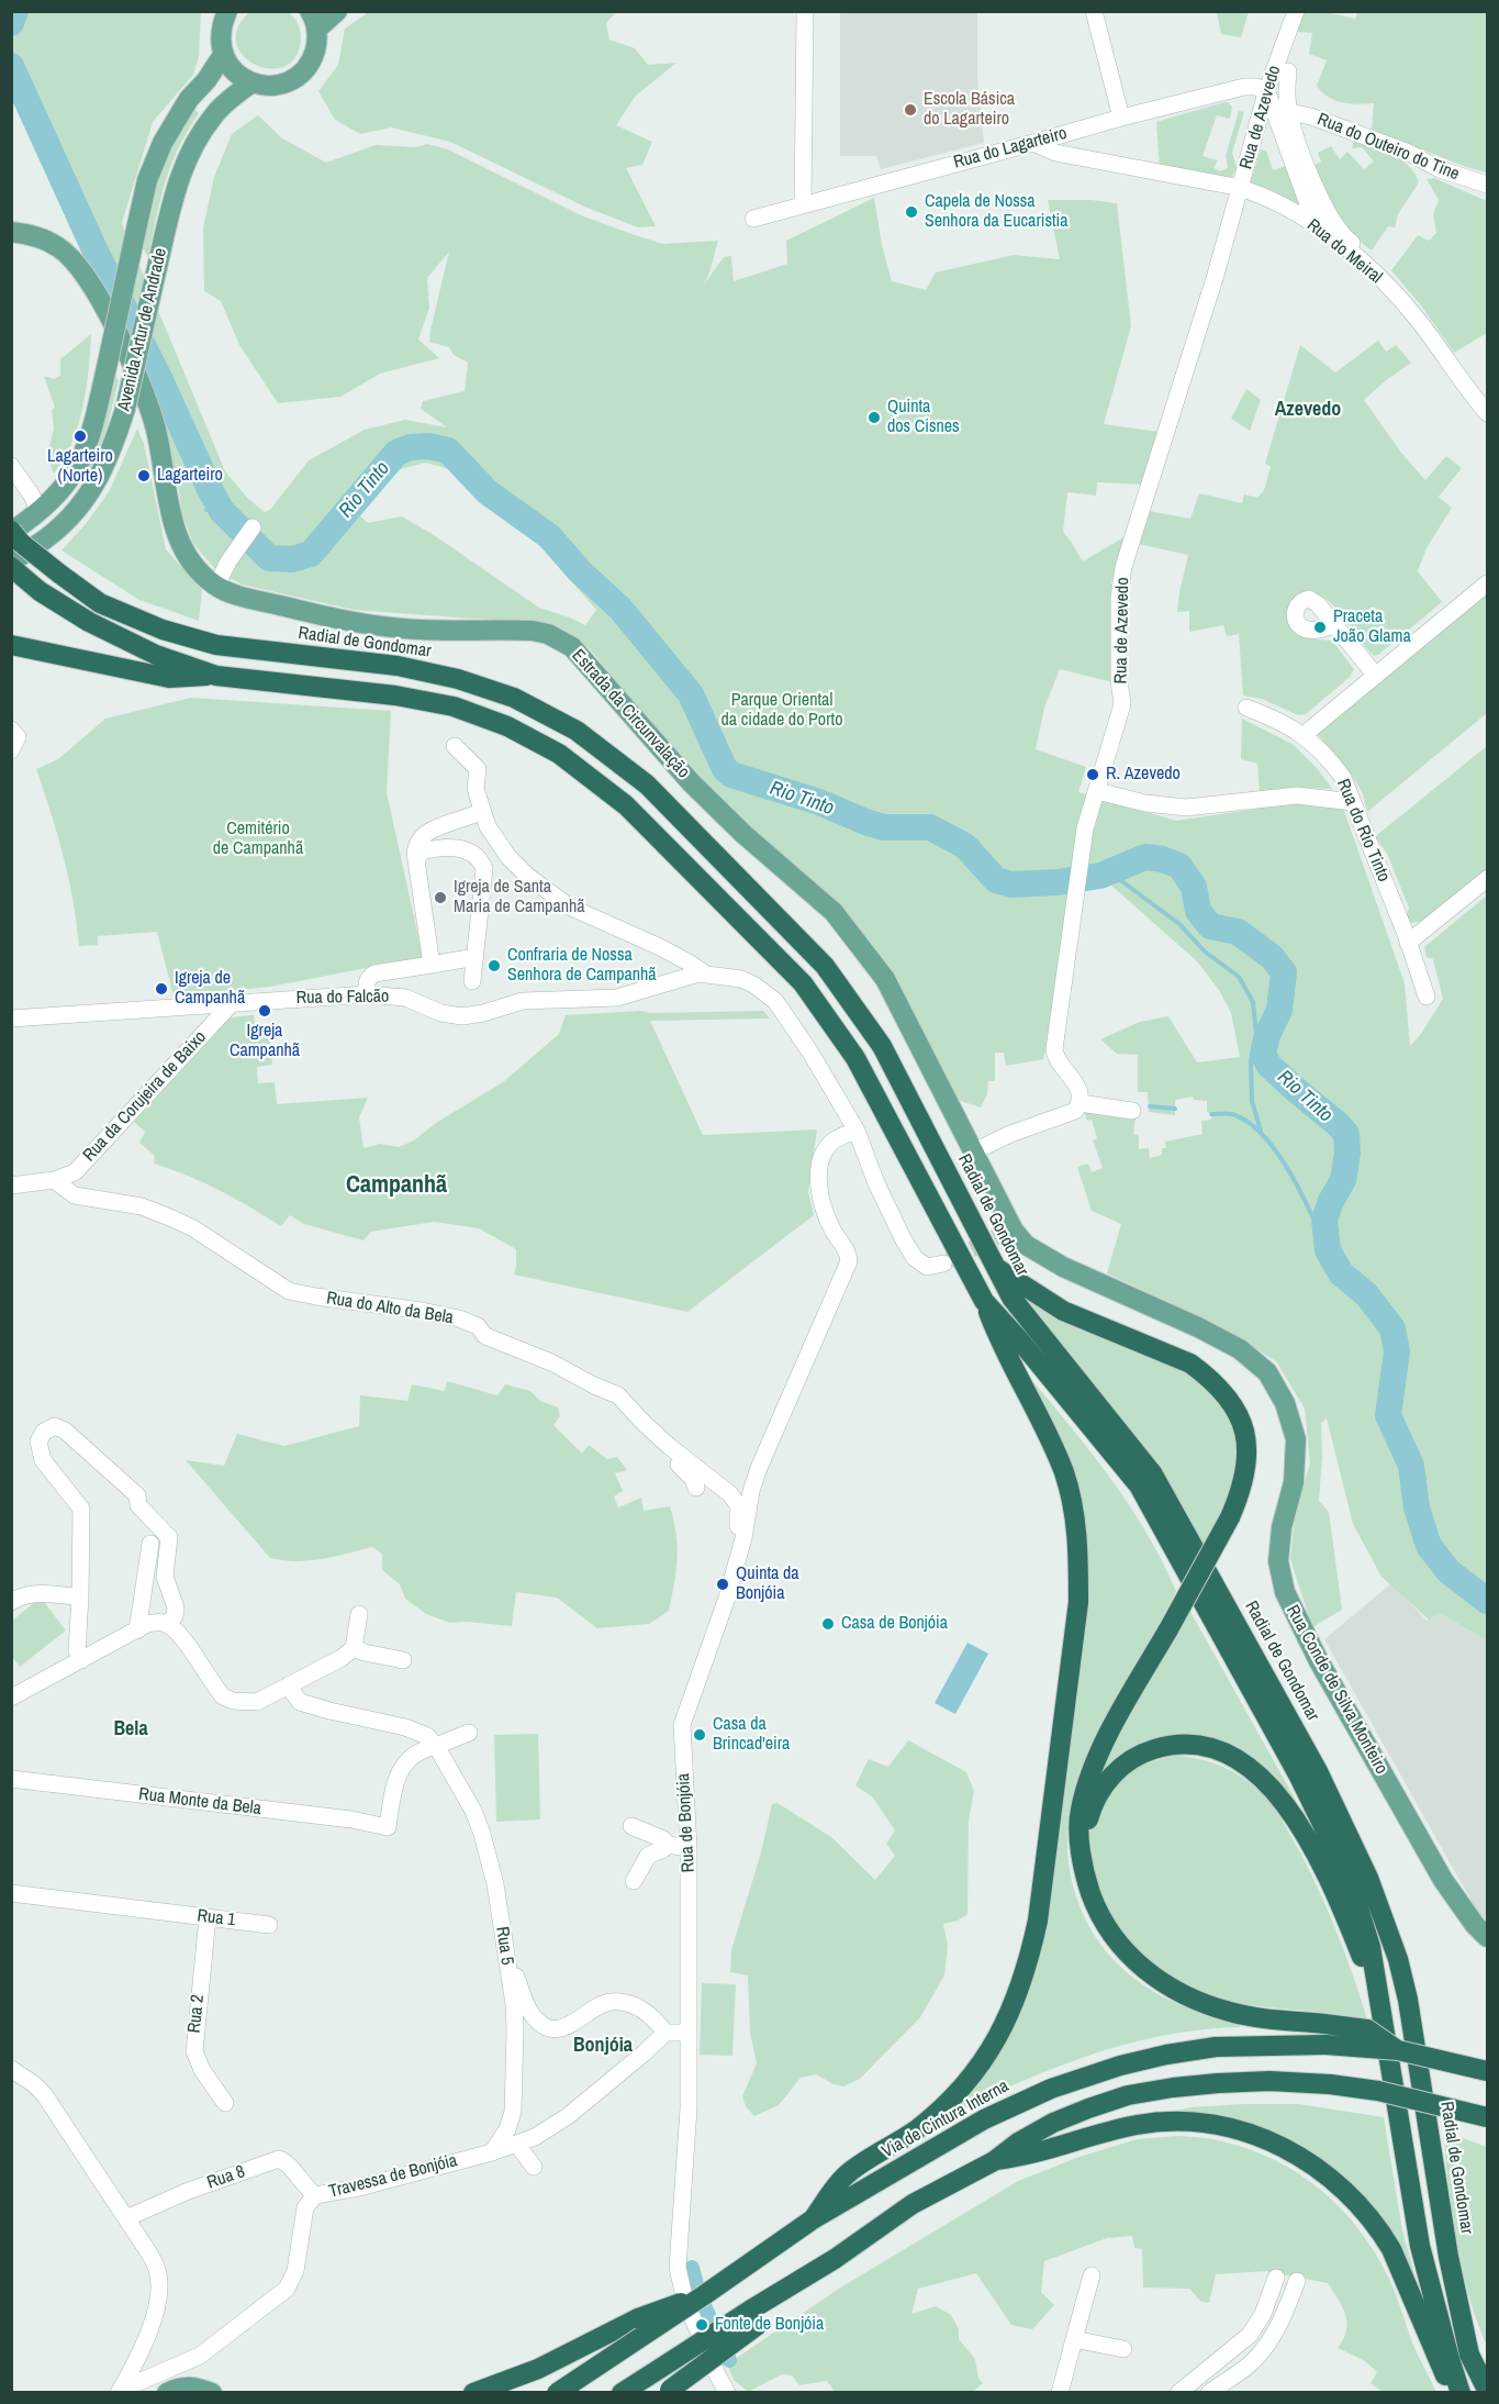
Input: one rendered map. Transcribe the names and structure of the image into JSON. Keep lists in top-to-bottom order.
{
  "streets": {
    "highway": ["Radial de Gondomar", "Via de Cintura Interna"],
    "main road": ["Avenida Artur de Andrade", "Estrada da Circunvalação", "Rua Conde de Silva Monteiro"],
    "street": [
      "Rua de Azevedo",
      "Rua do Outeiro do Tine",
      "Rua do Lagarteiro",
      "Rua do Meiral",
      "Rua do Rio Tinto",
      "Rua do Falcão",
      "Rua da Corujeira de Baixo",
      "Rua do Alto da Bela",
      "Rua Monte da Bela",
      "Rua de Bonjóia",
      "Rua 1",
      "Rua 5",
      "Rua 2",
      "Travessa de Bonjóia",
      "Rua 8"
    ]
  },
  "crossings": [
    ["Rua de Azevedo", "Rua do Lagarteiro"],
    ["Rua de Azevedo", "Rua do Meiral"],
    ["Rua do Outeiro do Tine", "Rua do Meiral"],
    ["Rua do Lagarteiro", "Rua do Meiral"],
    ["Avenida Artur de Andrade", "Radial de Gondomar"],
    ["Estrada da Circunvalação", "Rua Conde de Silva Monteiro"],
    ["Rua do Falcão", "Rua da Corujeira de Baixo"],
    ["Rua da Corujeira de Baixo", "Rua do Alto da Bela"],
    ["Rua do Alto da Bela", "Rua de Bonjóia"],
    ["Rua Monte da Bela", "Rua 5"],
    ["Rua 1", "Rua 2"],
    ["Rua 5", "Travessa de Bonjóia"],
    ["Travessa de Bonjóia", "Rua 8"]
  ],
  "districts": [
    "Azevedo",
    "Campanhã",
    "Bela",
    "Bonjóia"
  ],
  "water": ["Rio Tinto"],
  "parks": ["Parque Oriental da cidade do Porto", "Cemitério de Campanhã"],
  "places": [
    "Escola Básica do Lagarteiro",
    "Capela de Nossa Senhora da Eucaristia",
    "Quinta dos Cisnes",
    "Lagarteiro (Norte)",
    "Lagarteiro",
    "Praceta João Glama",
    "R. Azevedo",
    "Igreja de Santa Maria de Campanhã",
    "Confraria de Nossa Senhora de Campanhã",
    "Igreja de Campanhã",
    "Igreja Campanhã",
    "Quinta da Bonjóia",
    "Casa de Bonjóia",
    "Casa da Brincad'eira",
    "Fonte de Bonjóia"
  ]
}
